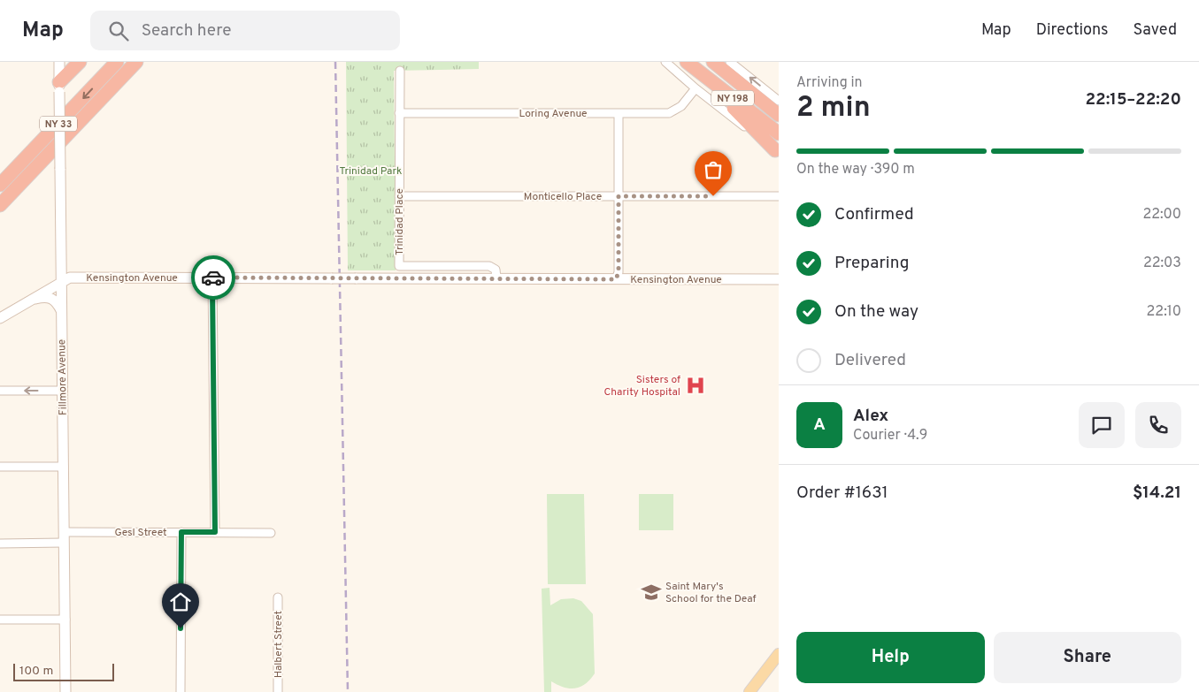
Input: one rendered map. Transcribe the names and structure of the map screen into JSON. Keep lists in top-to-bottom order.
{
  "streets": {
    "highway": ["NY 198", "NY 33"],
    "street": [
      "Loring Avenue",
      "Monticello Place",
      "Trinidad Place",
      "Kensington Avenue",
      "Fillmore Avenue",
      "Gesl Street",
      "Halbert Street"
    ]
  },
  "crossings": [
    ["Loring Avenue", "Trinidad Place"],
    ["Monticello Place", "Trinidad Place"],
    ["Trinidad Place", "Kensington Avenue"],
    ["Kensington Avenue", "Fillmore Avenue"],
    ["Fillmore Avenue", "Gesl Street"]
  ],
  "parks": ["Trinidad Park"],
  "places": {
    "hospital": ["Sisters of Charity Hospital"],
    "school or university": ["Saint Mary's School for the Deaf"]
  },
  "scale_bar": "100 m",
  "page": {
    "header": "Map",
    "search": "Search here",
    "nav": ["Map", "Directions", "Saved"],
    "heading": ["2 min", "Arriving in", "22:15–22:20"],
    "panel": [
      "Alex",
      "Courier · 4.9",
      "Order #1631",
      "$14.21"
    ],
    "bar": "On the way · 390 m",
    "list": [
      ["Confirmed", "22:00"],
      ["Preparing", "22:03"],
      ["On the way", "22:10"],
      "Delivered"
    ],
    "round": "A",
    "buttons": ["Help", "Share"],
    "scale": "100 m"
  }
}
